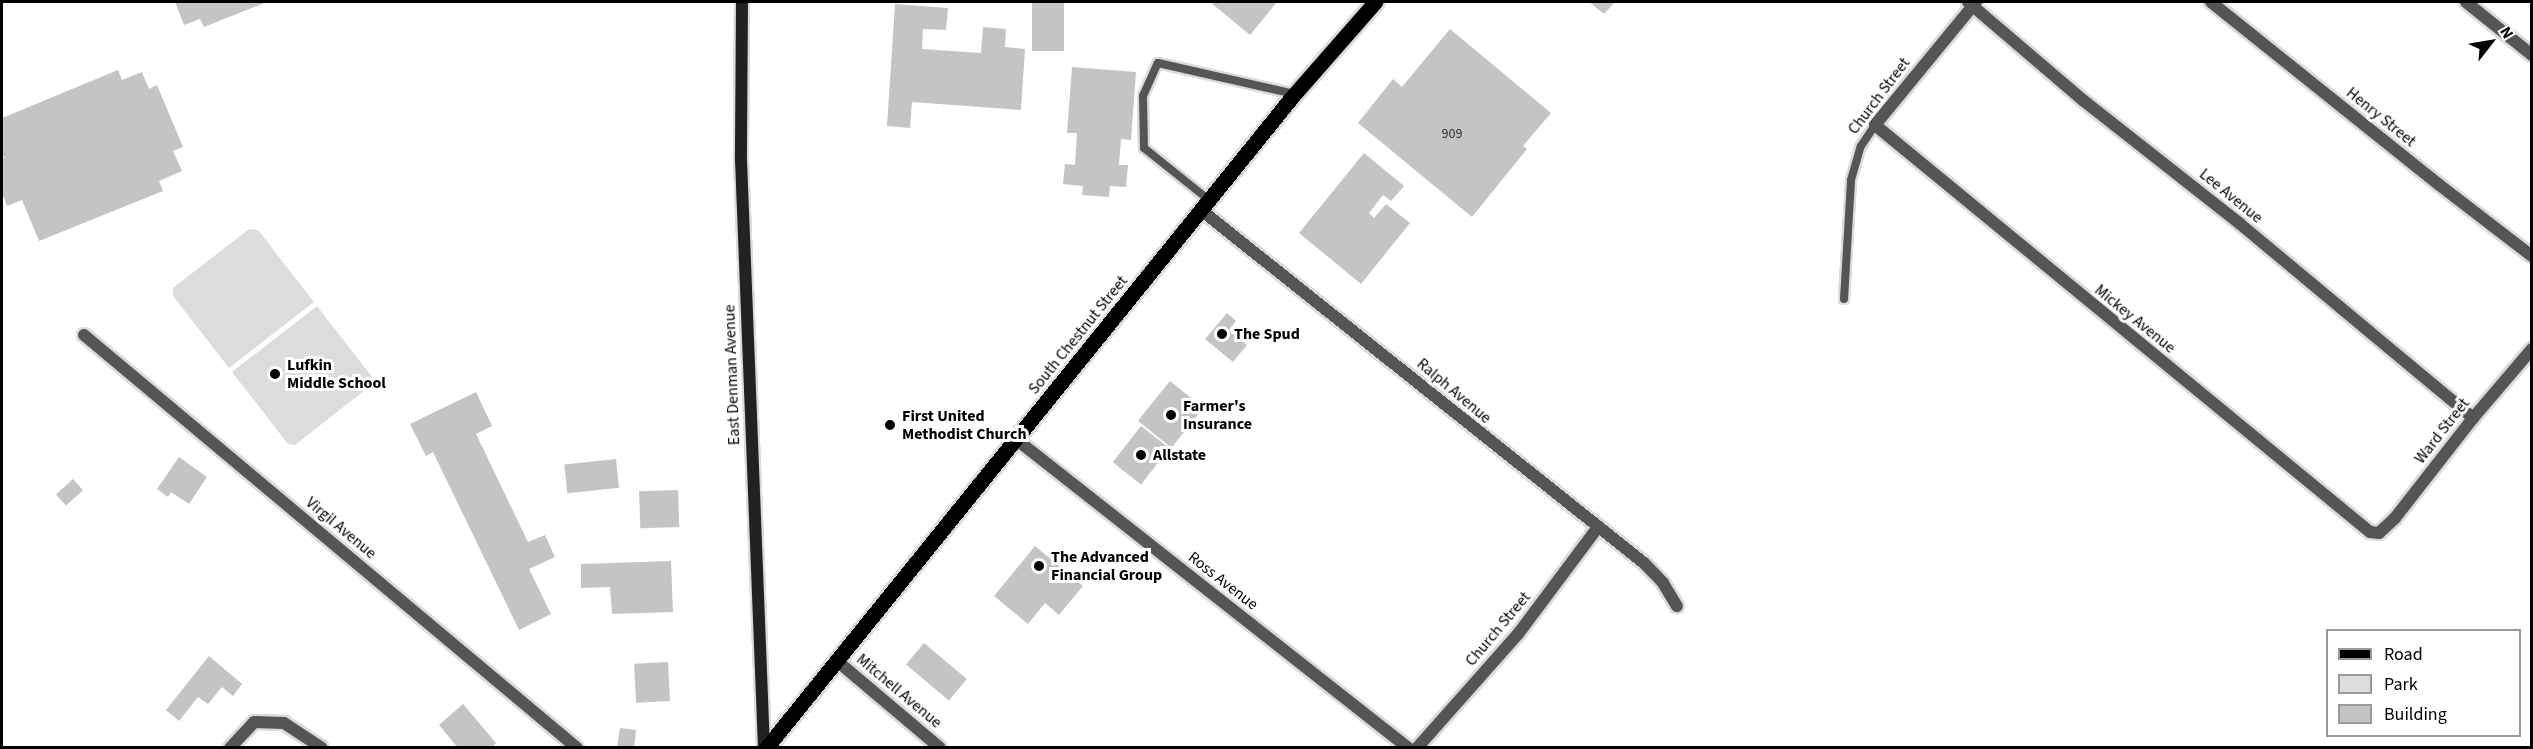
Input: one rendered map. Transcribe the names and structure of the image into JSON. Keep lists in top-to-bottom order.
{
  "streets": {
    "main road": ["South Chestnut Street", "East Denman Avenue"],
    "street": [
      "Church Street",
      "Henry Street",
      "Lee Avenue",
      "Mickey Avenue",
      "Ralph Avenue",
      "Ward Street",
      "Virgil Avenue",
      "Ross Avenue",
      "Mitchell Avenue"
    ]
  },
  "crossings": [
    ["Church Street", "Lee Avenue"],
    ["Church Street", "Mickey Avenue"],
    ["Church Street", "Ralph Avenue"],
    ["Lee Avenue", "Ward Street"],
    ["Mickey Avenue", "Ward Street"],
    ["South Chestnut Street", "East Denman Avenue"],
    ["South Chestnut Street", "Ralph Avenue"],
    ["South Chestnut Street", "Ross Avenue"],
    ["South Chestnut Street", "Mitchell Avenue"]
  ],
  "places": [
    "The Spud",
    "Lufkin Middle School",
    "Farmer's Insurance",
    "First United Methodist Church",
    "Allstate",
    "The Advanced Financial Group"
  ],
  "house_numbers": ["909"],
  "legend": ["Road", "Park", "Building"],
  "north": "top right"
}
